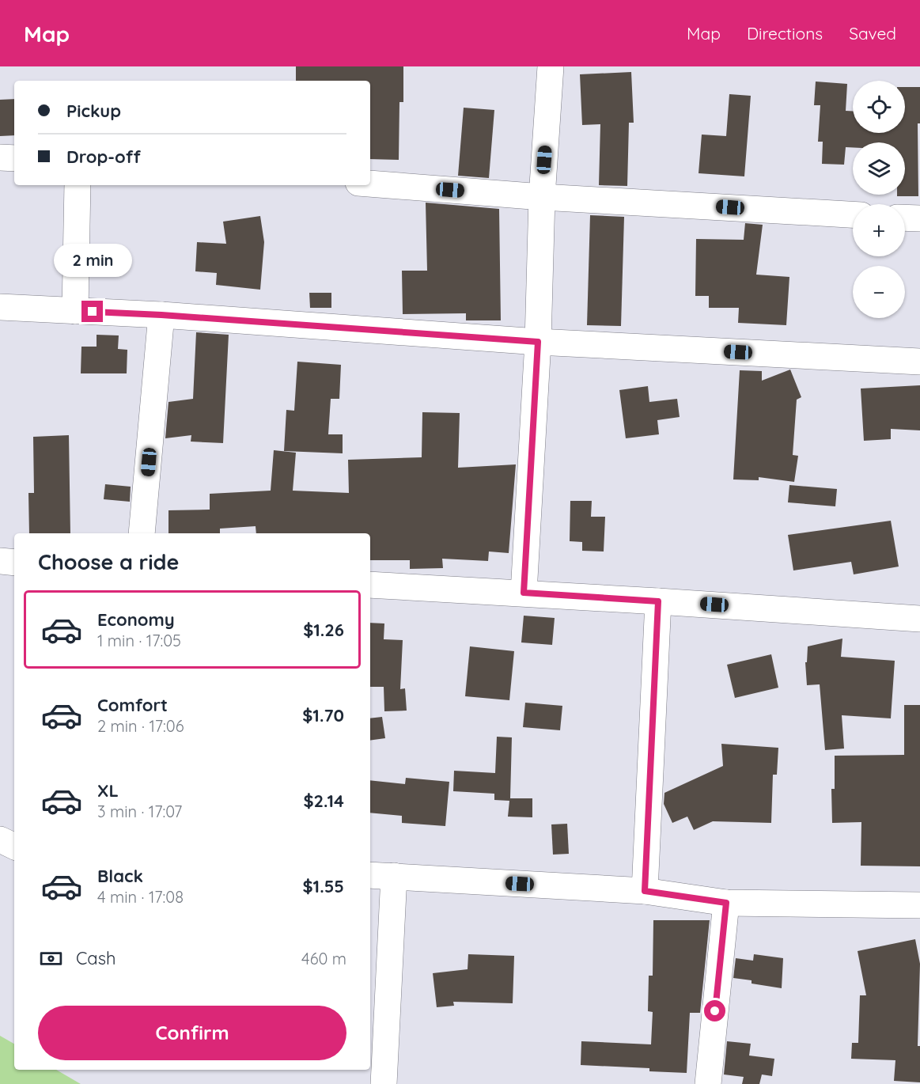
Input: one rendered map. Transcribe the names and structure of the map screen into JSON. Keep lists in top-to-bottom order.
{
  "page": {
    "header": "Map",
    "nav": ["Map", "Directions", "Saved"],
    "map_buttons": ["+", "−"],
    "banner": ["Pickup", "Drop-off"],
    "bubble": "2 min",
    "heading": "Choose a ride",
    "list": [
      {
        "name": "Economy",
        "note": "1 min · 17:05",
        "value": "$1.26"
      },
      {
        "name": "Comfort",
        "note": "2 min · 17:06",
        "value": "$1.70"
      },
      {
        "name": "XL",
        "note": "3 min · 17:07",
        "value": "$2.14"
      },
      {
        "name": "Black",
        "note": "4 min · 17:08",
        "value": "$1.55"
      }
    ],
    "pay": ["Cash", "460 m"],
    "buttons": "Confirm"
  }
}
